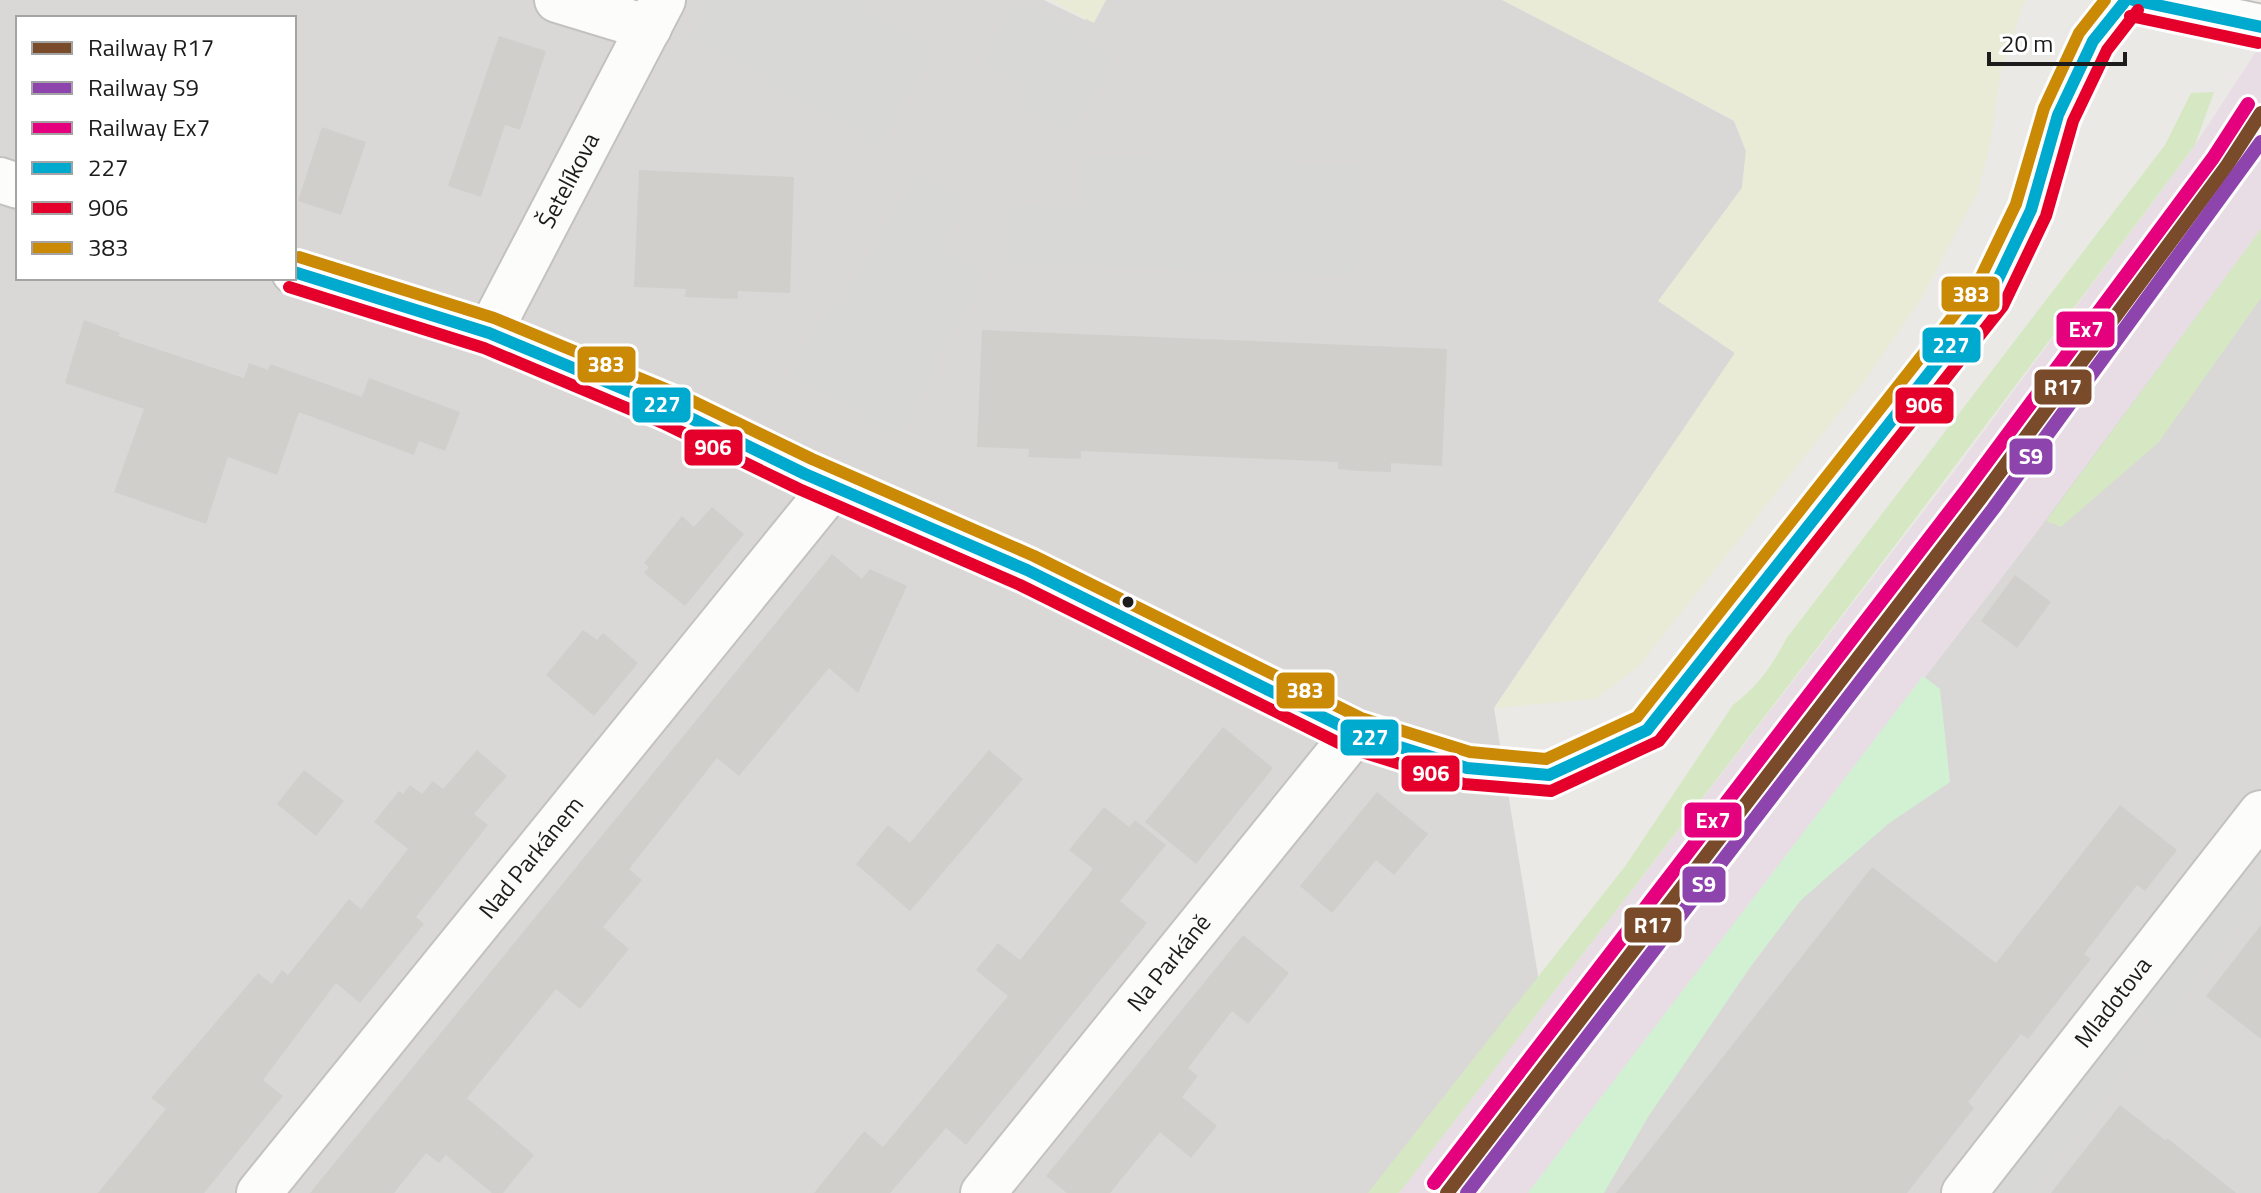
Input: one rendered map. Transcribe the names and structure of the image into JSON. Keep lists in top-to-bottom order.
{
  "streets": {
    "street": [
      "Šetelíkova",
      "Nad Parkánem",
      "Na Parkáně",
      "Mladotova"
    ]
  },
  "lines": [
    "transit line 227",
    "transit line 383",
    "transit line 906",
    "rail line Ex7",
    "rail line R17",
    "rail line S9"
  ],
  "legend": [
    "Railway R17",
    "Railway S9",
    "Railway Ex7",
    "227",
    "906",
    "383"
  ],
  "scale_bar": "20 m"
}
